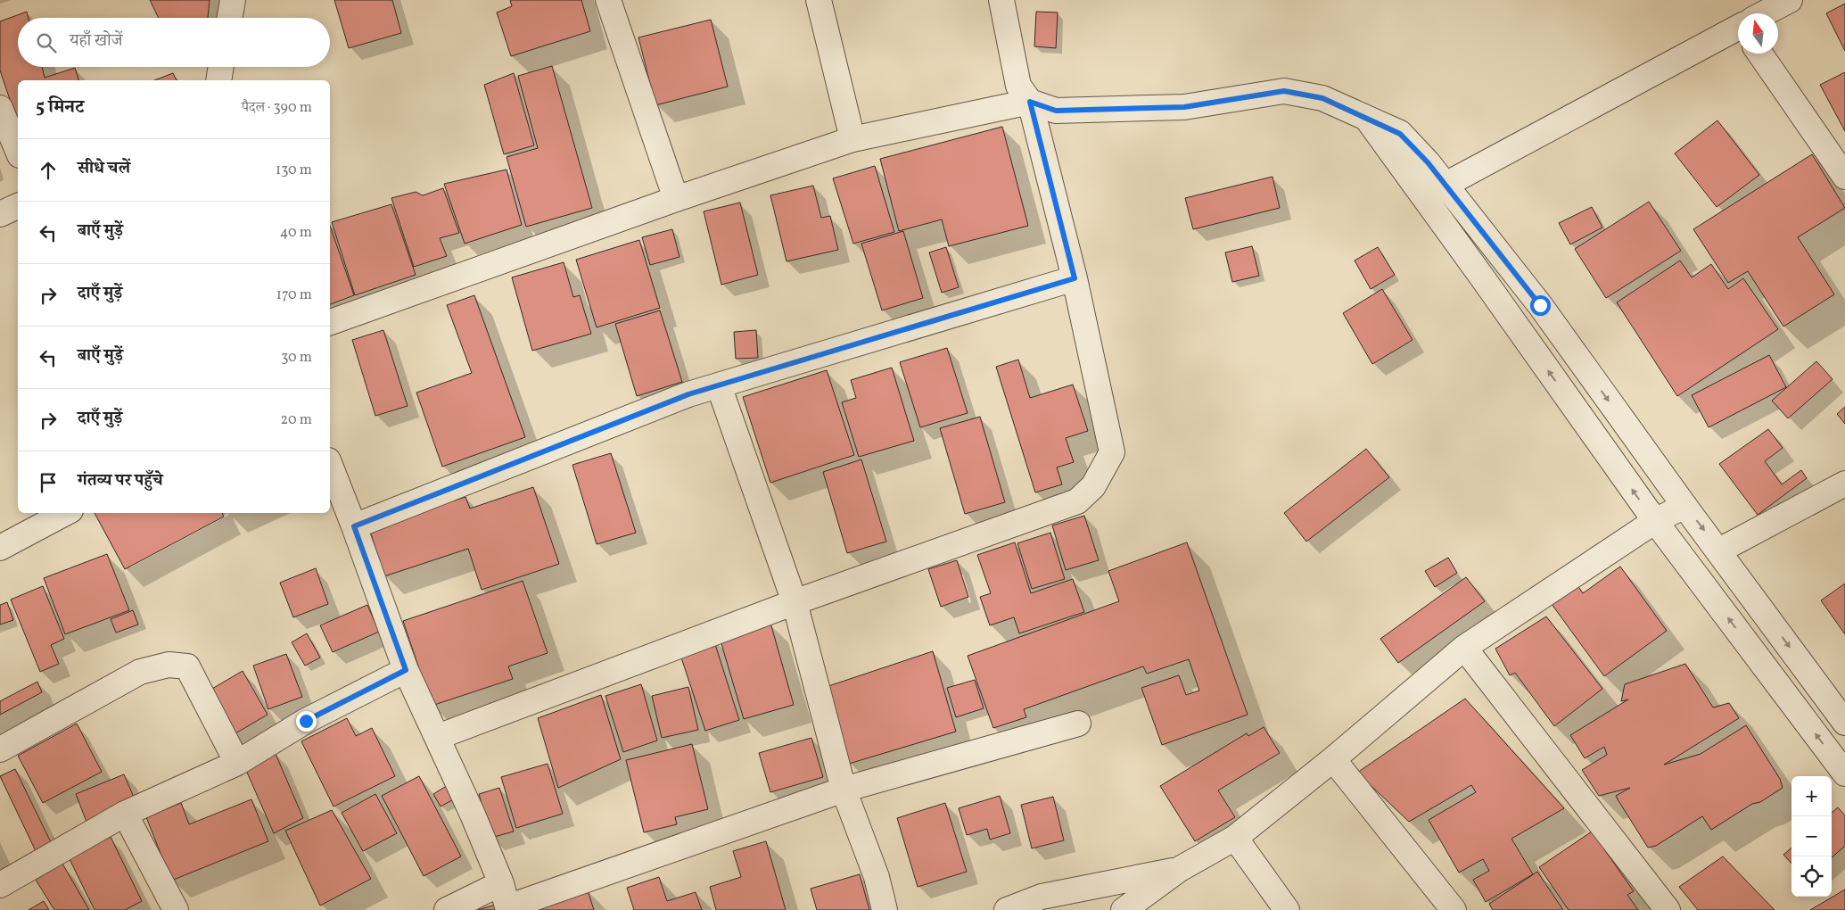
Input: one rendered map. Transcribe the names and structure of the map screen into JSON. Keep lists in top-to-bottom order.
{
  "north": "top",
  "page": {
    "search": "यहाँ खोजें",
    "heading": ["5 मिनट", "पैदल · 390 m"],
    "list": [
      ["सीधे चलें", "130 m"],
      ["बाएँ मुड़ें", "40 m"],
      ["दाएँ मुड़ें", "170 m"],
      ["बाएँ मुड़ें", "30 m"],
      ["दाएँ मुड़ें", "20 m"],
      "गंतव्य पर पहुँचे"
    ],
    "map_buttons": ["+", "−"]
  }
}
